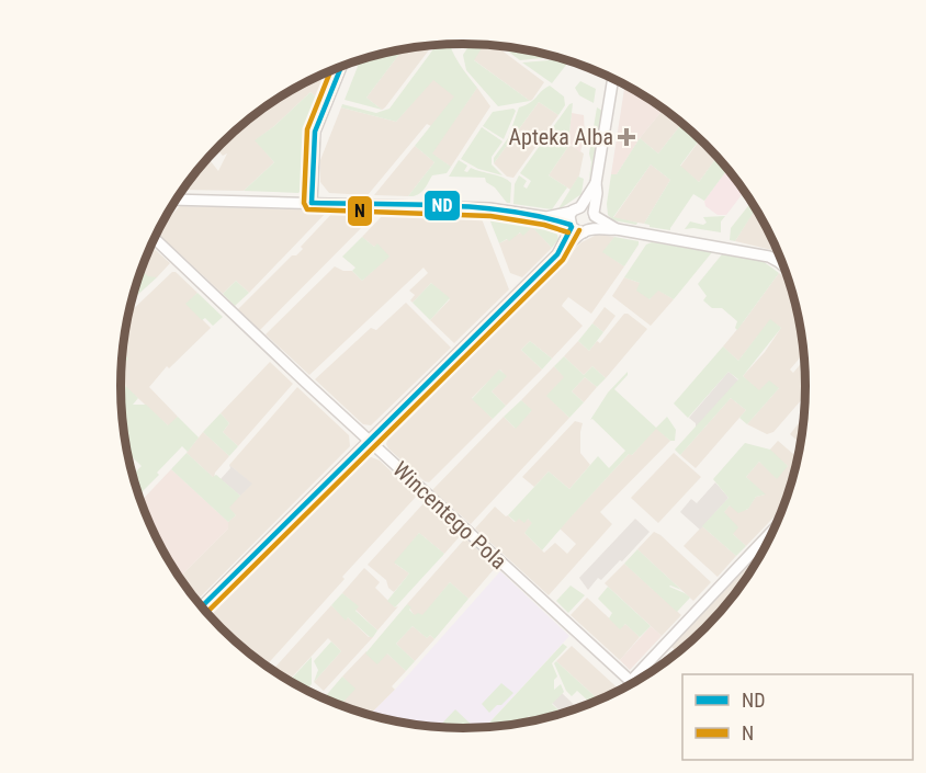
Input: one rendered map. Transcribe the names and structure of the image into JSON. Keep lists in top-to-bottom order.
{
  "streets": {
    "street": ["Wincentego Pola"]
  },
  "places": {
    "health": ["Apteka Alba"]
  },
  "lines": ["transit line ND", "transit line N"],
  "legend": ["ND", "N"]
}
